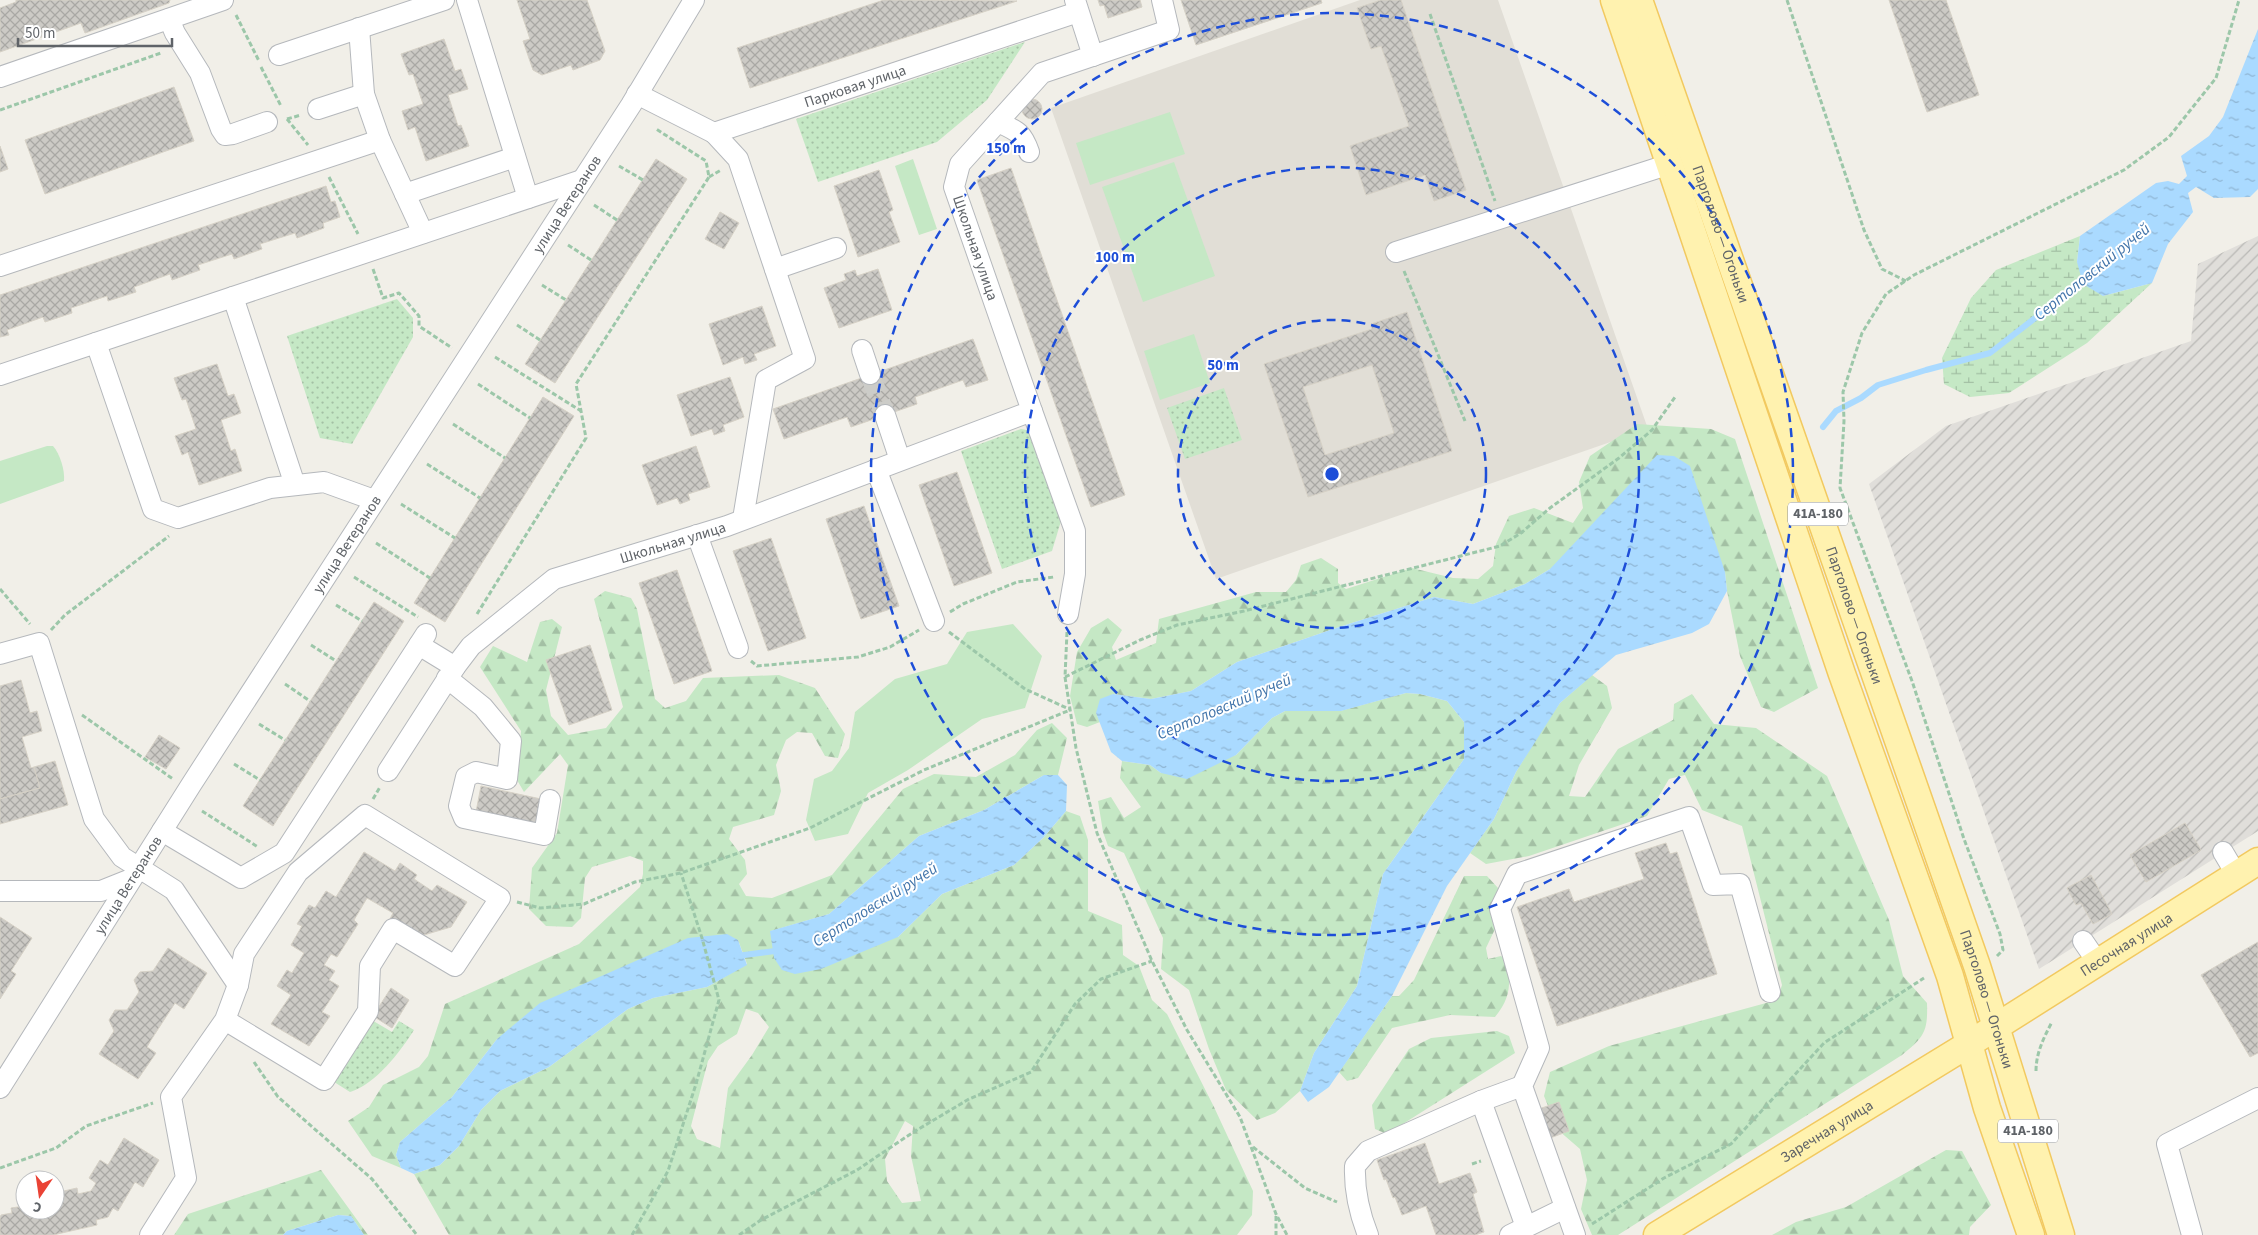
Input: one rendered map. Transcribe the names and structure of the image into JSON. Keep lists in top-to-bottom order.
{
  "streets": {
    "main road": [
      "Парголово — Огоньки",
      "41А-180",
      "Песочная улица",
      "Заречная улица"
    ],
    "street": ["Парковая улица", "улица Ветеранов", "Школьная улица"]
  },
  "crossings": [
    ["Парголово — Огоньки", "Песочная улица"],
    ["Парголово — Огоньки", "Заречная улица"],
    ["Песочная улица", "Заречная улица"]
  ],
  "water": ["Сертоловский ручей"],
  "scale_bar": "50 m",
  "north": "bottom",
  "rings": ["150 m", "100 m", "50 m"]
}
